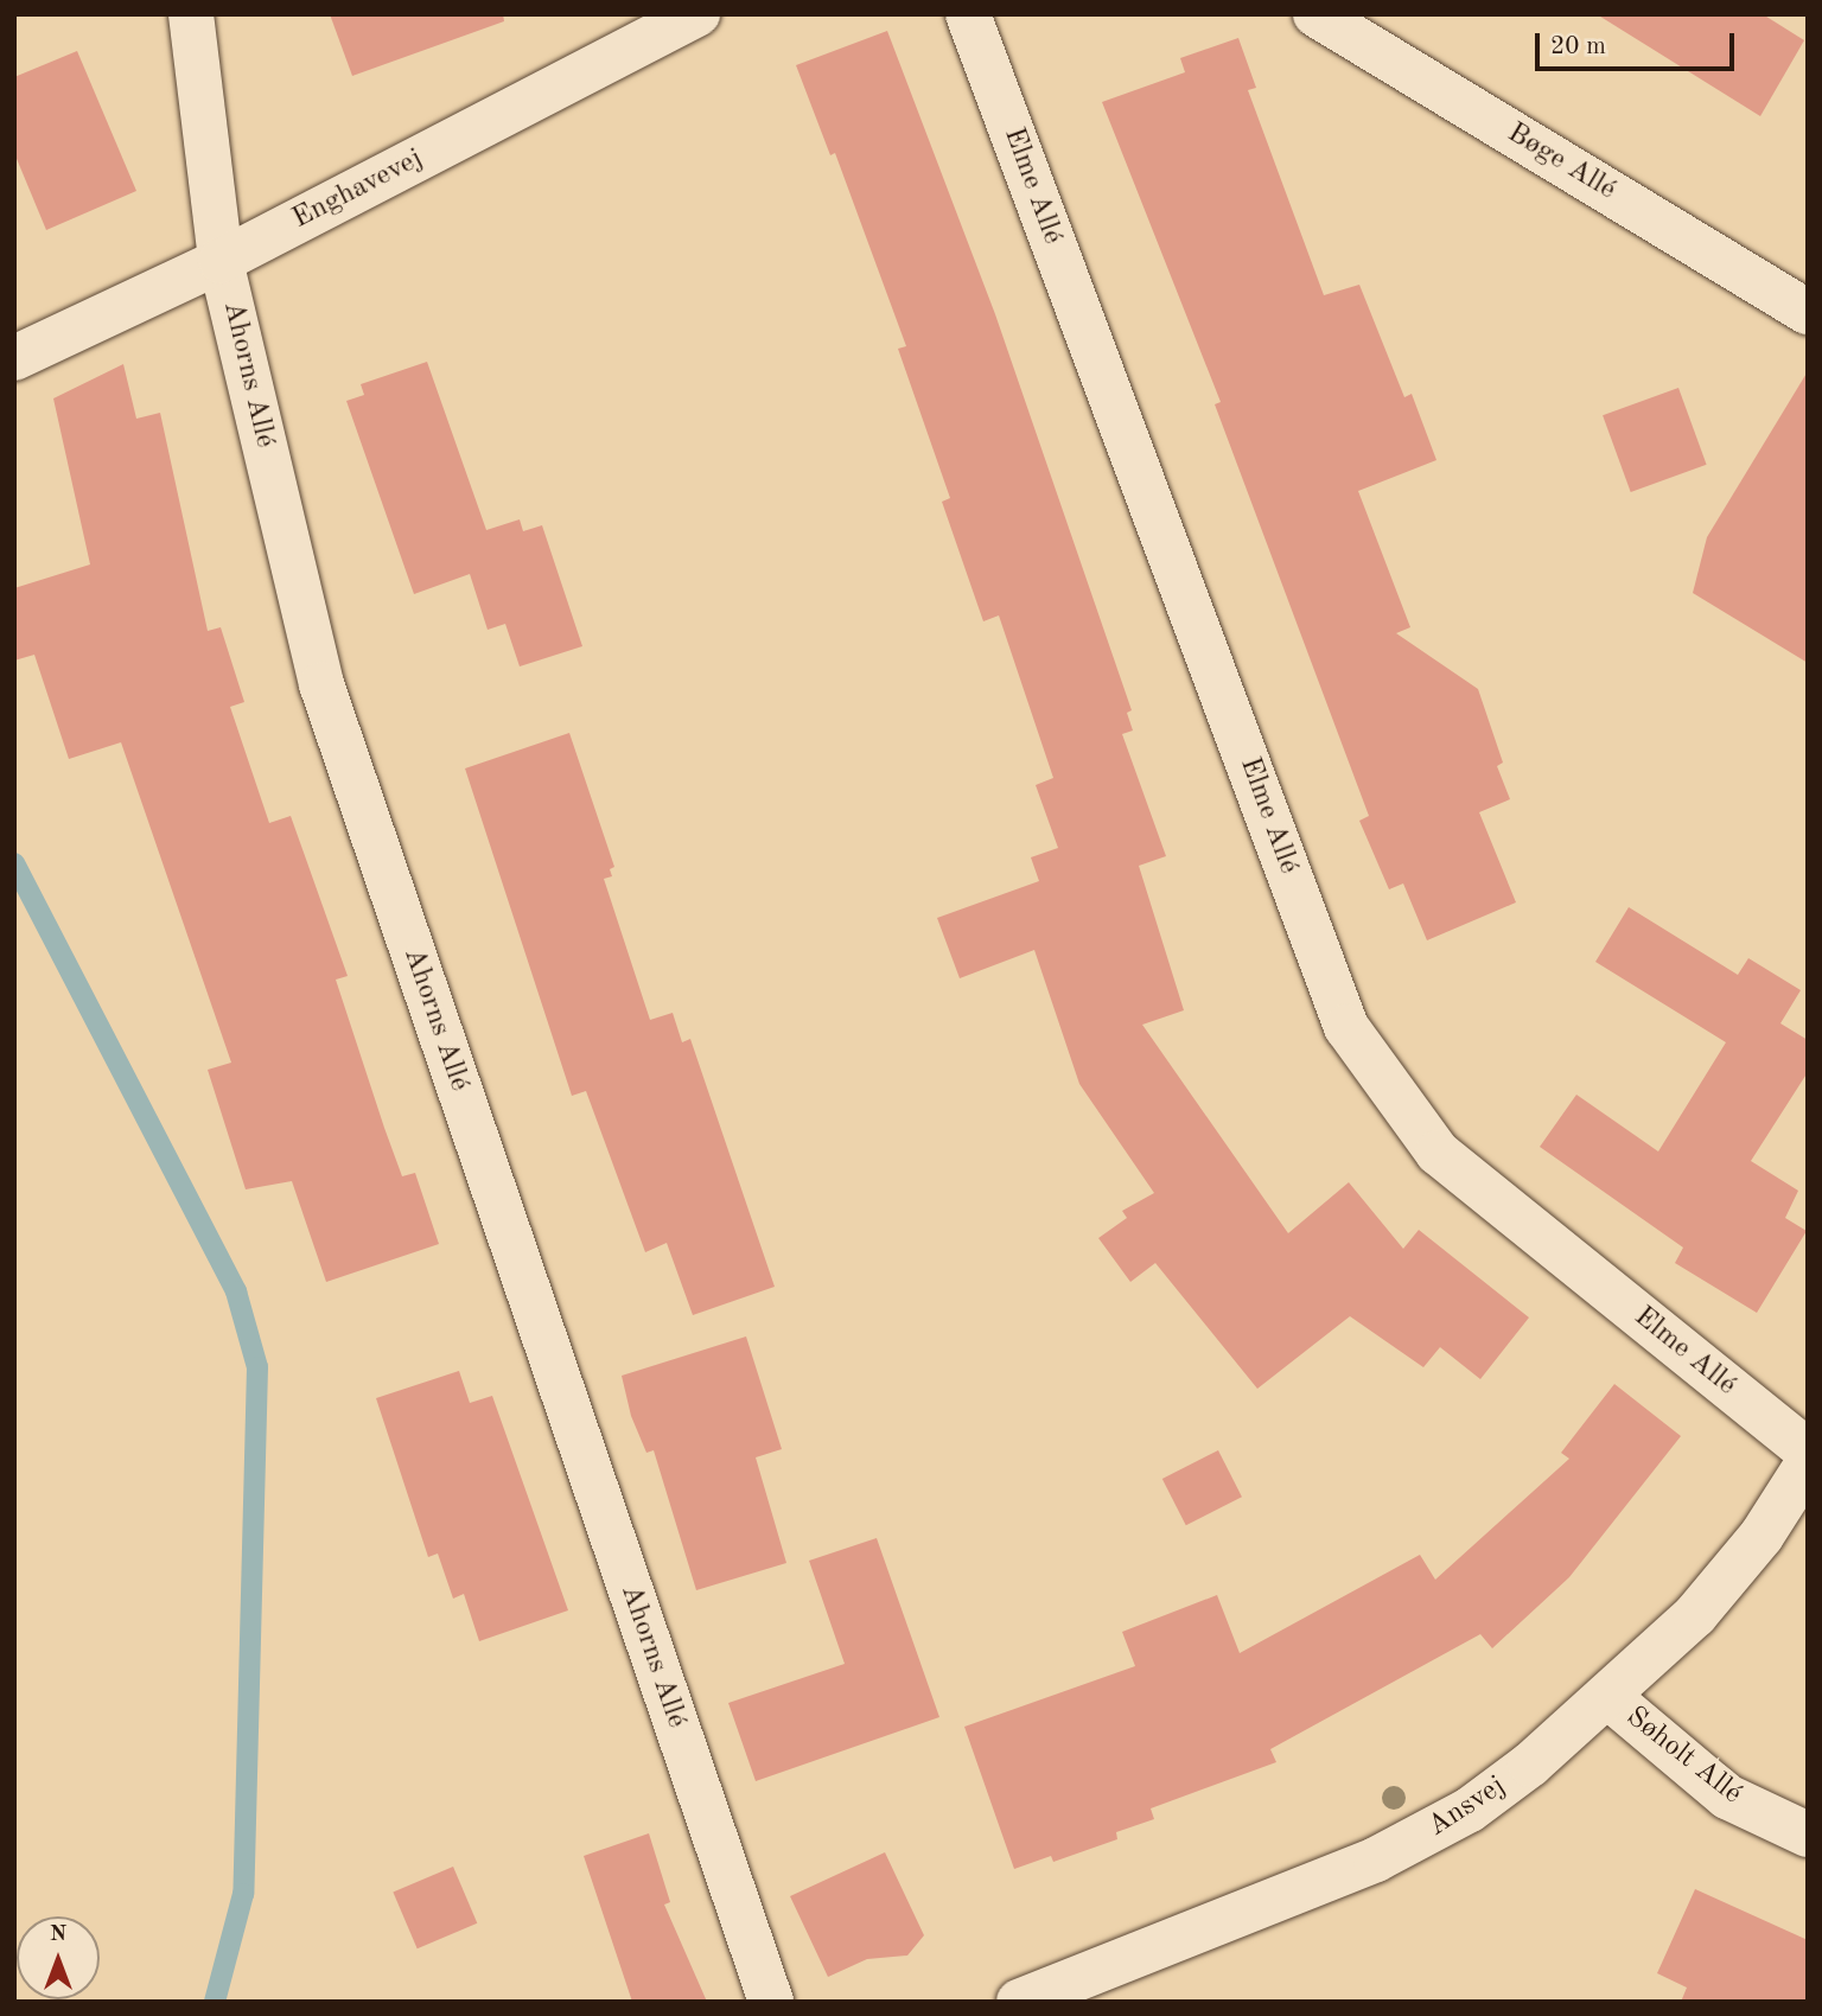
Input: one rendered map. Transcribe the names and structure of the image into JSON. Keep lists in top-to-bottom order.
{
  "streets": {
    "street": [
      "Bøge Allé",
      "Elme Allé",
      "Enghavevej",
      "Ahorns Allé",
      "Søholt Allé",
      "Ansvej"
    ]
  },
  "crossings": [
    ["Enghavevej", "Ahorns Allé"],
    ["Søholt Allé", "Ansvej"]
  ],
  "scale_bar": "20 m",
  "north": "top"
}
